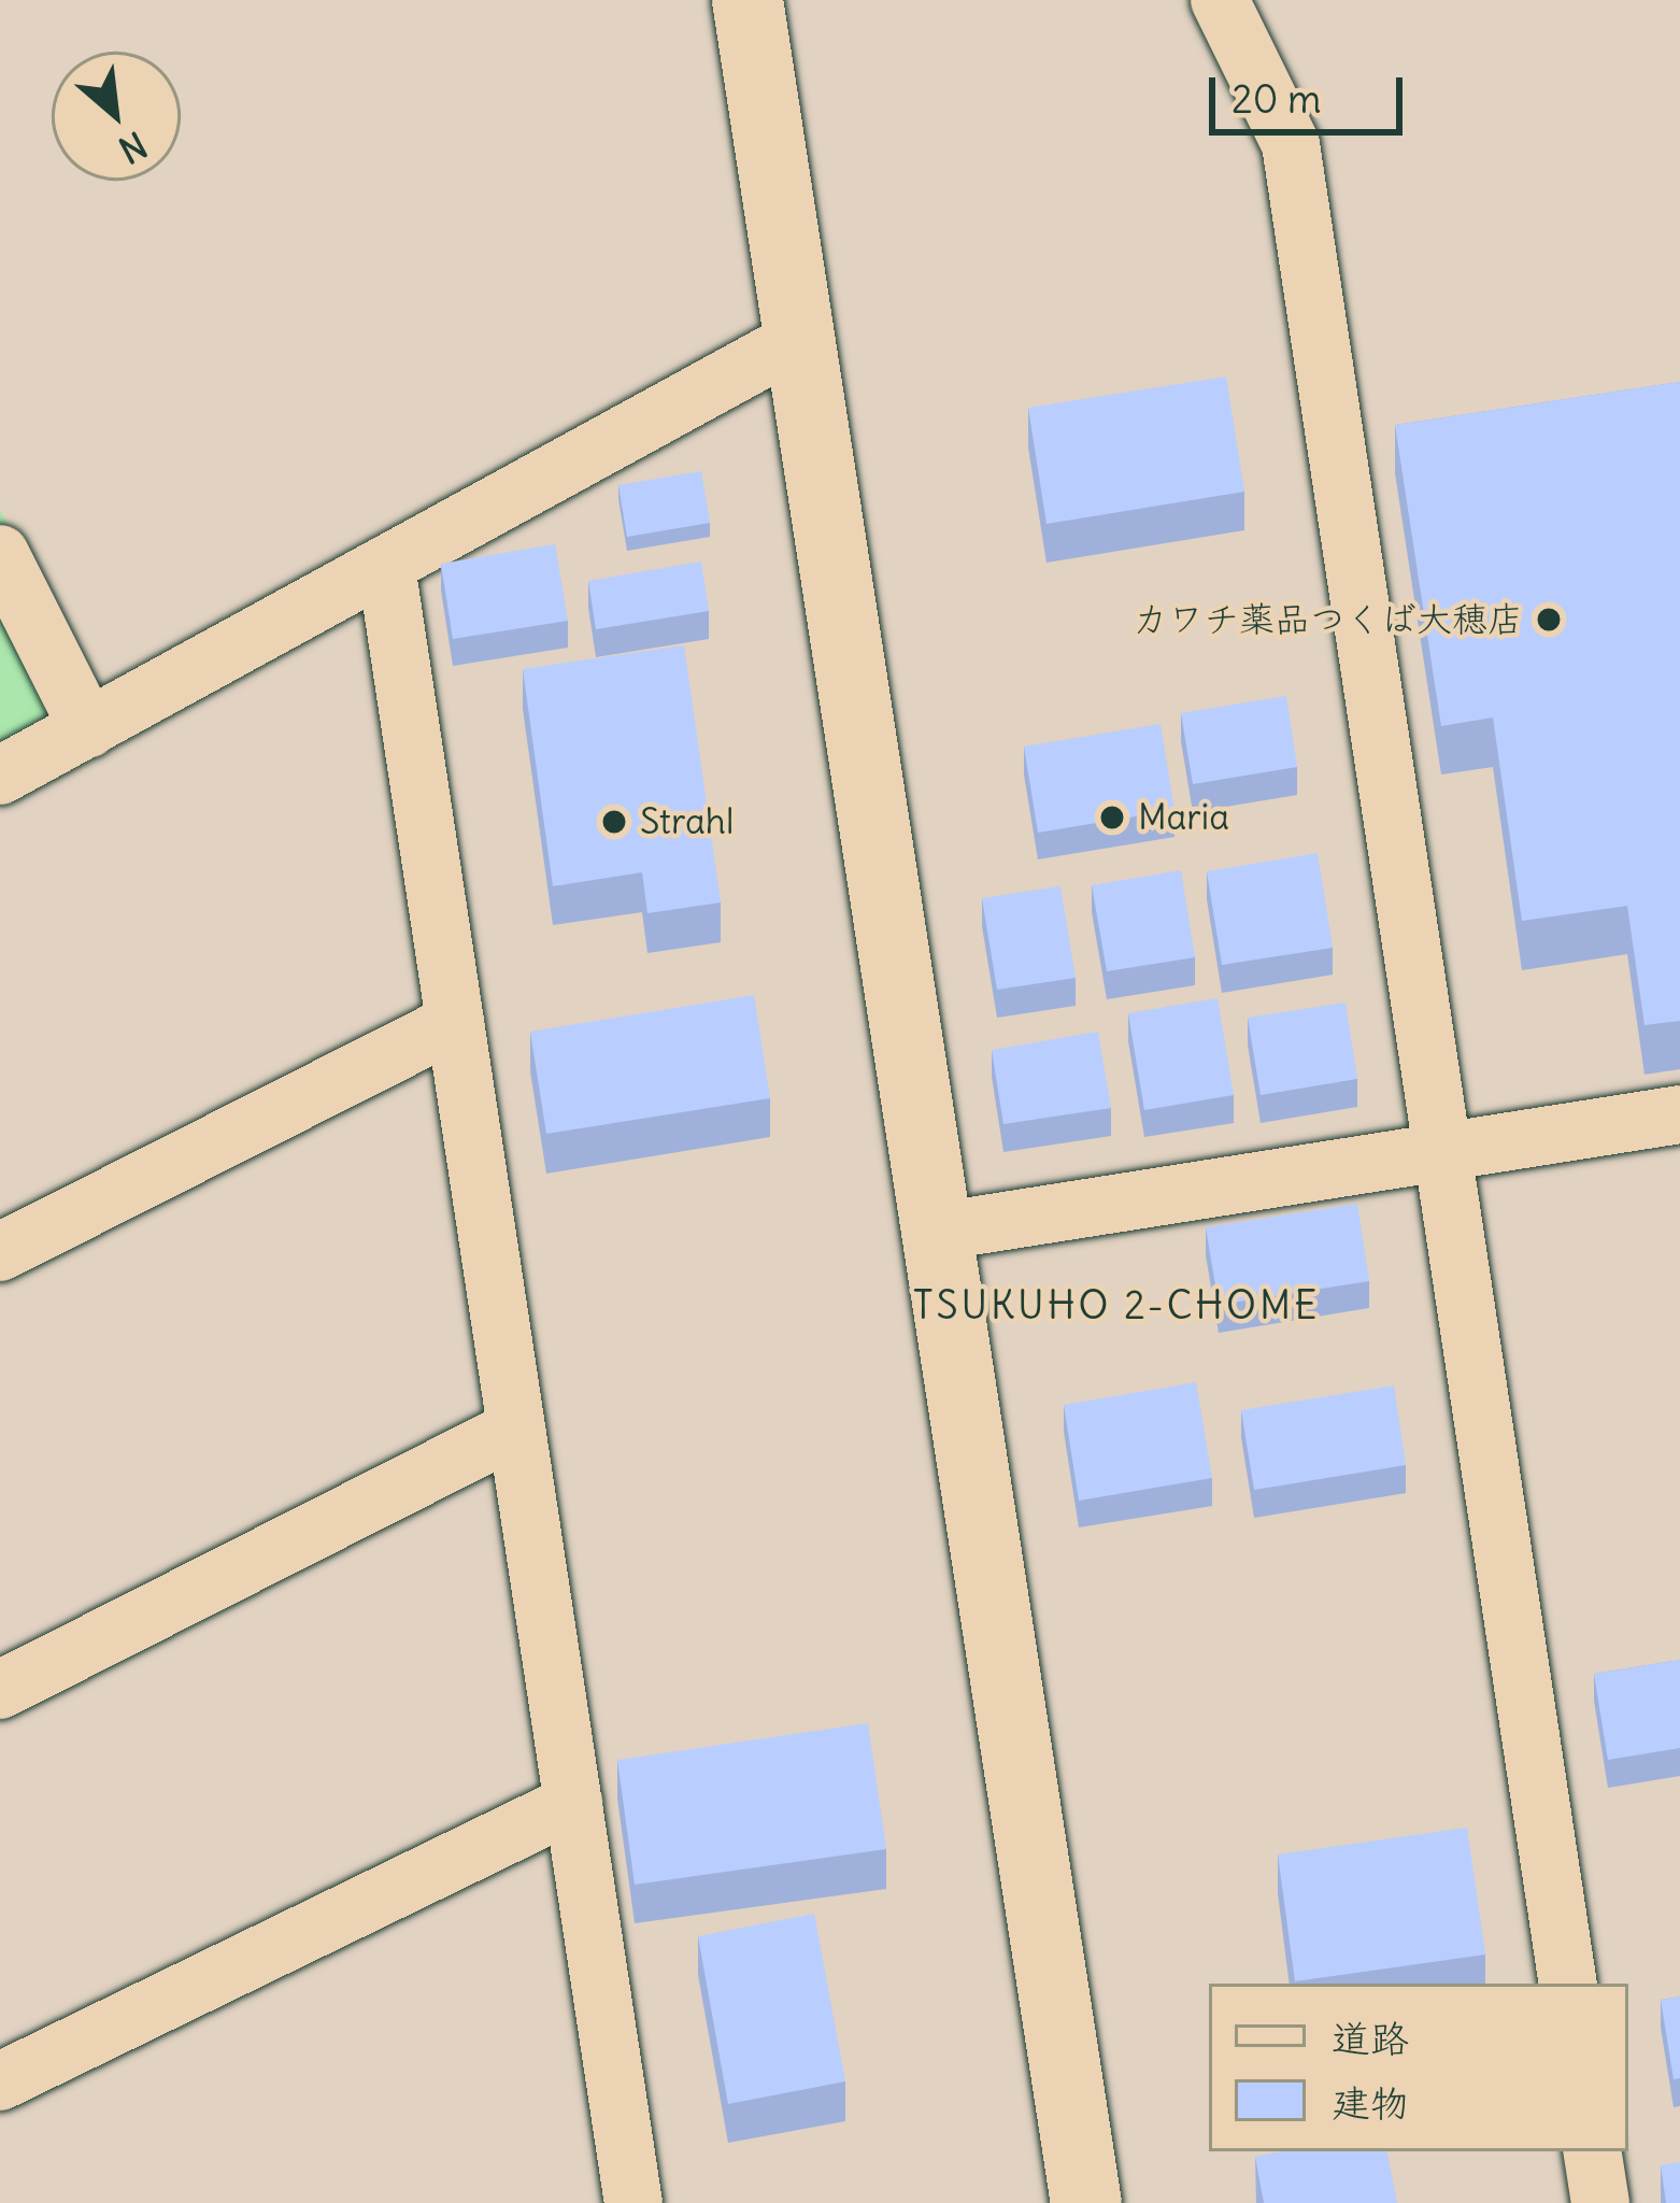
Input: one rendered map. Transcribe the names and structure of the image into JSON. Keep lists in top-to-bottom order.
{
  "districts": ["TSUKUHO 2-CHOME"],
  "places": ["カワチ薬品つくば大穂店", "Maria", "Strahl"],
  "legend": ["道路", "建物"],
  "scale_bar": "20 m",
  "north": "bottom right"
}
